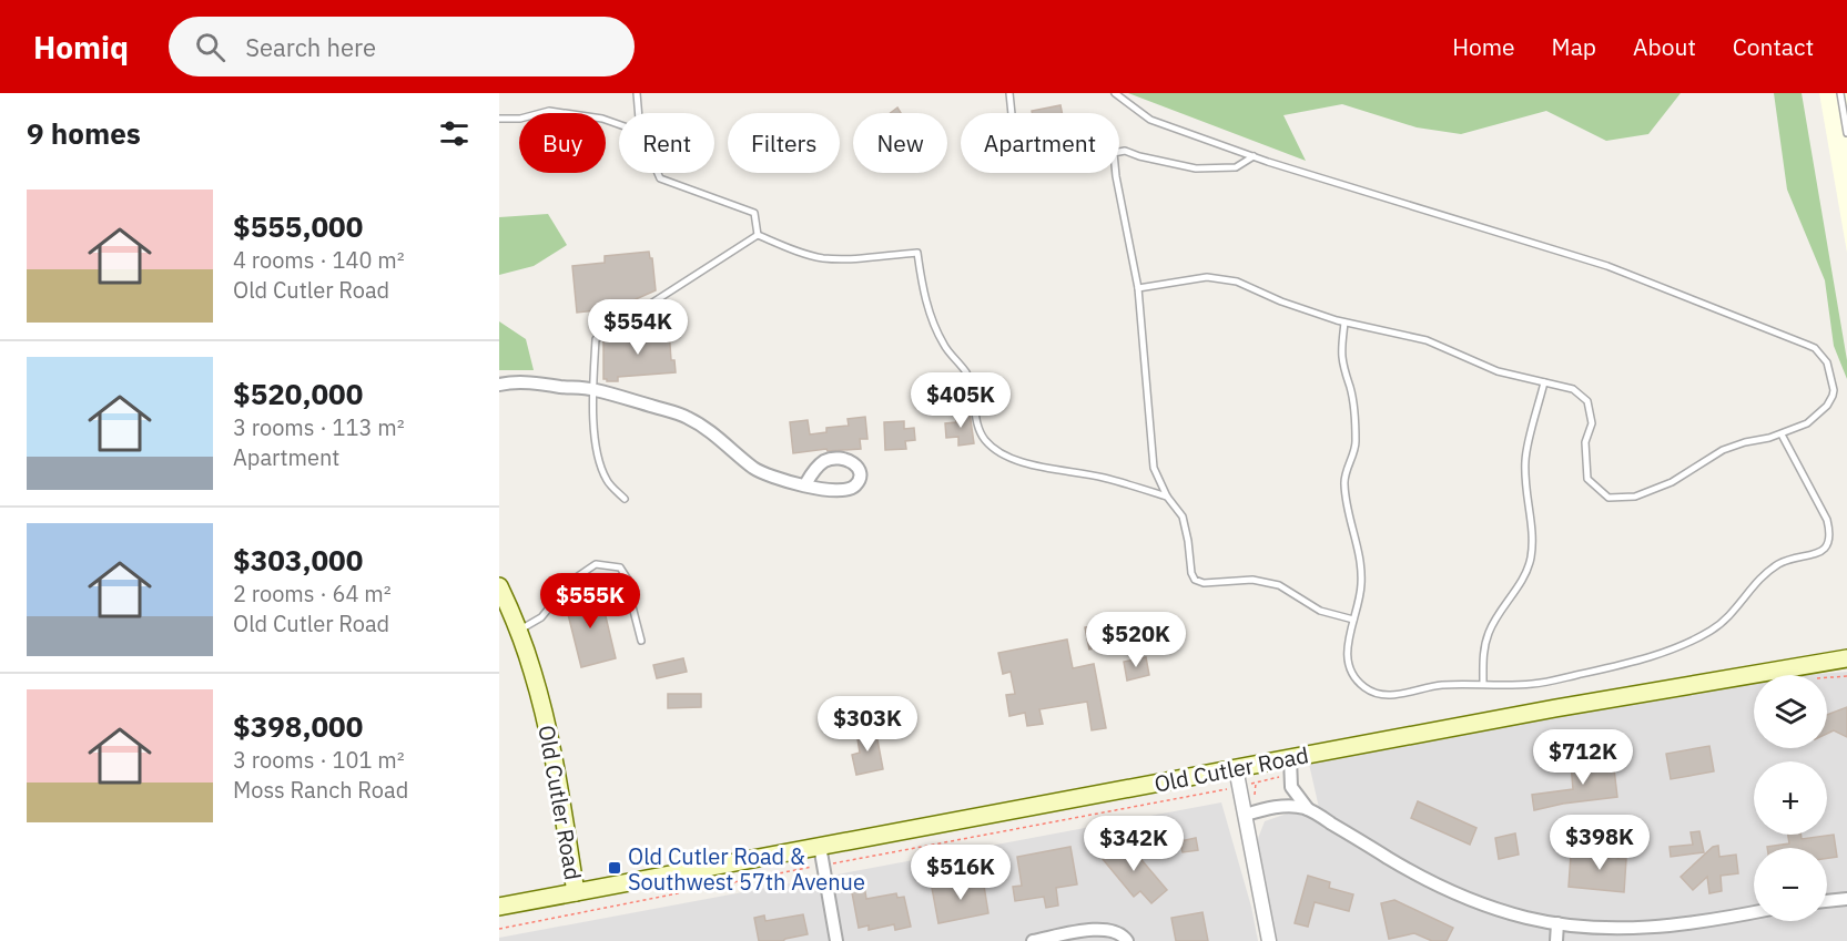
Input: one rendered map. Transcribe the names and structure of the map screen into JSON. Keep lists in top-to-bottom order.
{
  "streets": {
    "main road": ["Old Cutler Road"]
  },
  "places": {
    "transit": ["Old Cutler Road & Southwest 57th Avenue"]
  },
  "page": {
    "header": "Homiq",
    "search": "Search here",
    "nav": [
      "Home",
      "Map",
      "About",
      "Contact"
    ],
    "heading": "9 homes",
    "chip": [
      "Buy",
      "Rent",
      "Filters",
      "New",
      "Apartment"
    ],
    "list": [
      {
        "name": "$555,000",
        "note": "4 rooms · 140 m² · Old Cutler Road"
      },
      {
        "name": "$520,000",
        "note": "3 rooms · 113 m² · Apartment"
      },
      {
        "name": "$303,000",
        "note": "2 rooms · 64 m² · Old Cutler Road"
      },
      {
        "name": "$398,000",
        "note": "3 rooms · 101 m² · Moss Ranch Road"
      }
    ],
    "price": [
      "$554K",
      "$405K",
      "$555K",
      "$520K",
      "$303K",
      "$712K",
      "$398K",
      "$342K",
      "$516K"
    ],
    "map_buttons": ["+", "−"]
  }
}
